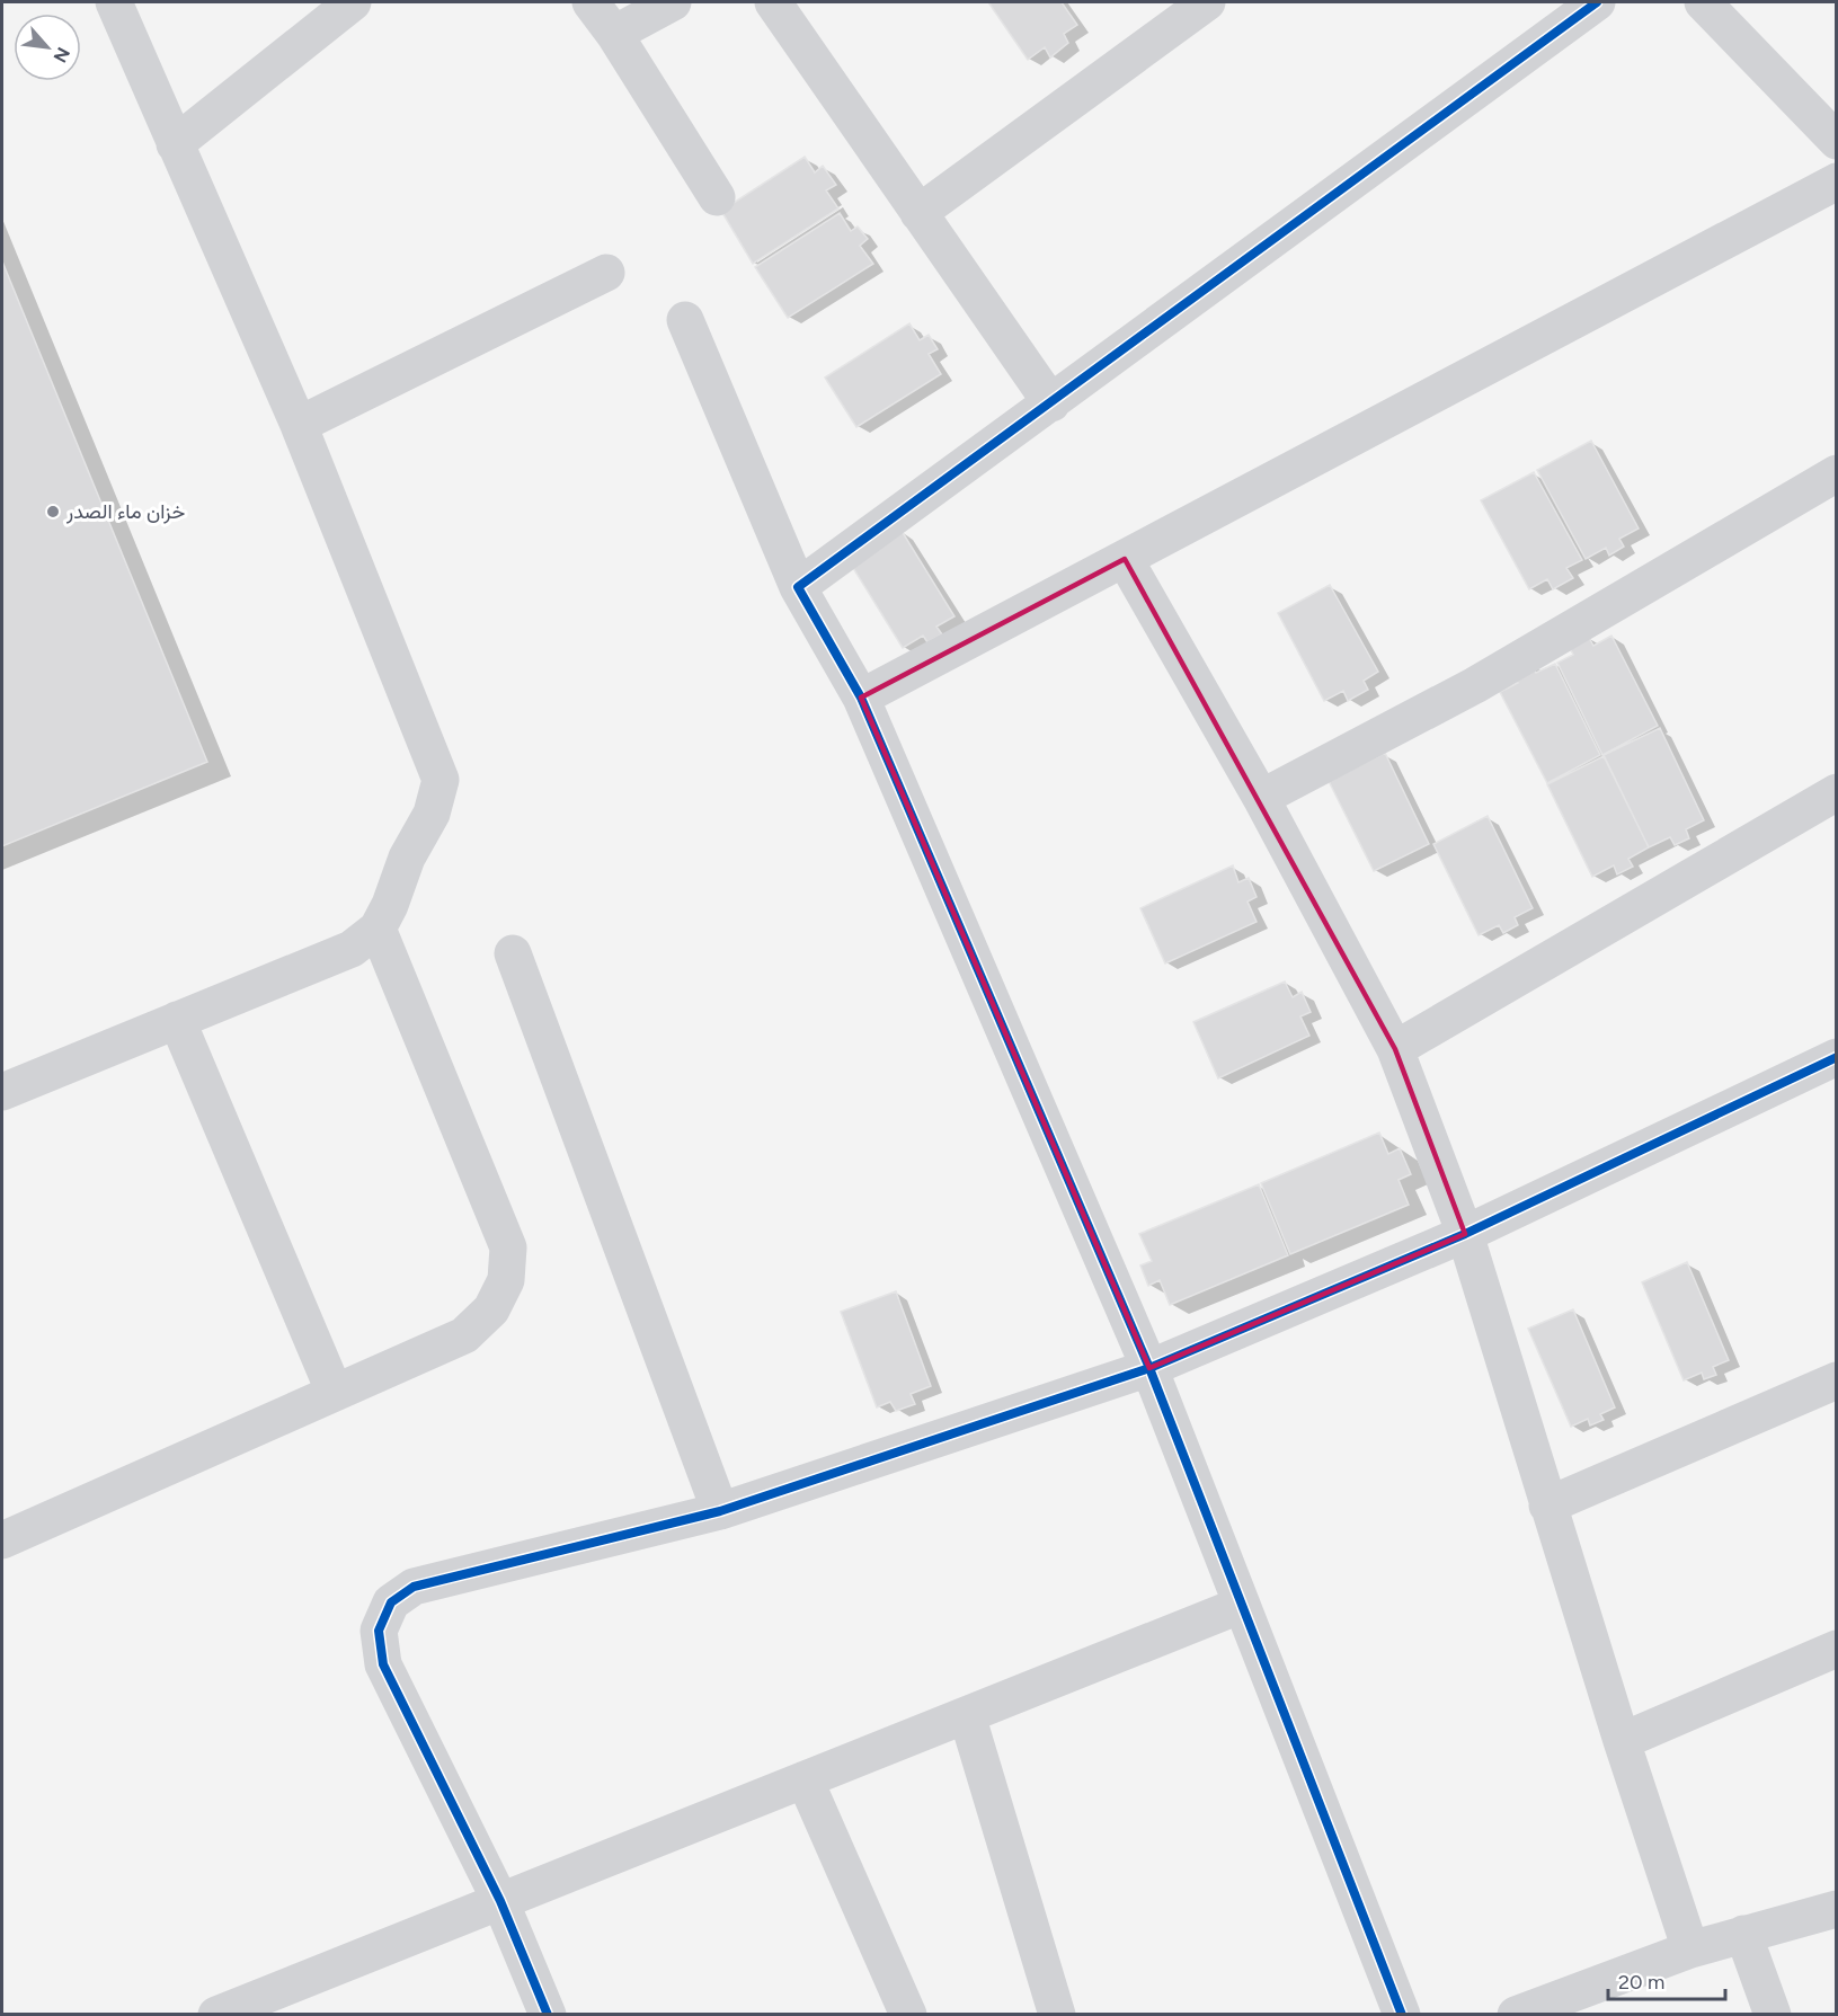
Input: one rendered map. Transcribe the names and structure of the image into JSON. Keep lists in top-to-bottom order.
{
  "places": ["خزان ماء الصدر"],
  "scale_bar": "20 m",
  "north": "bottom right"
}
